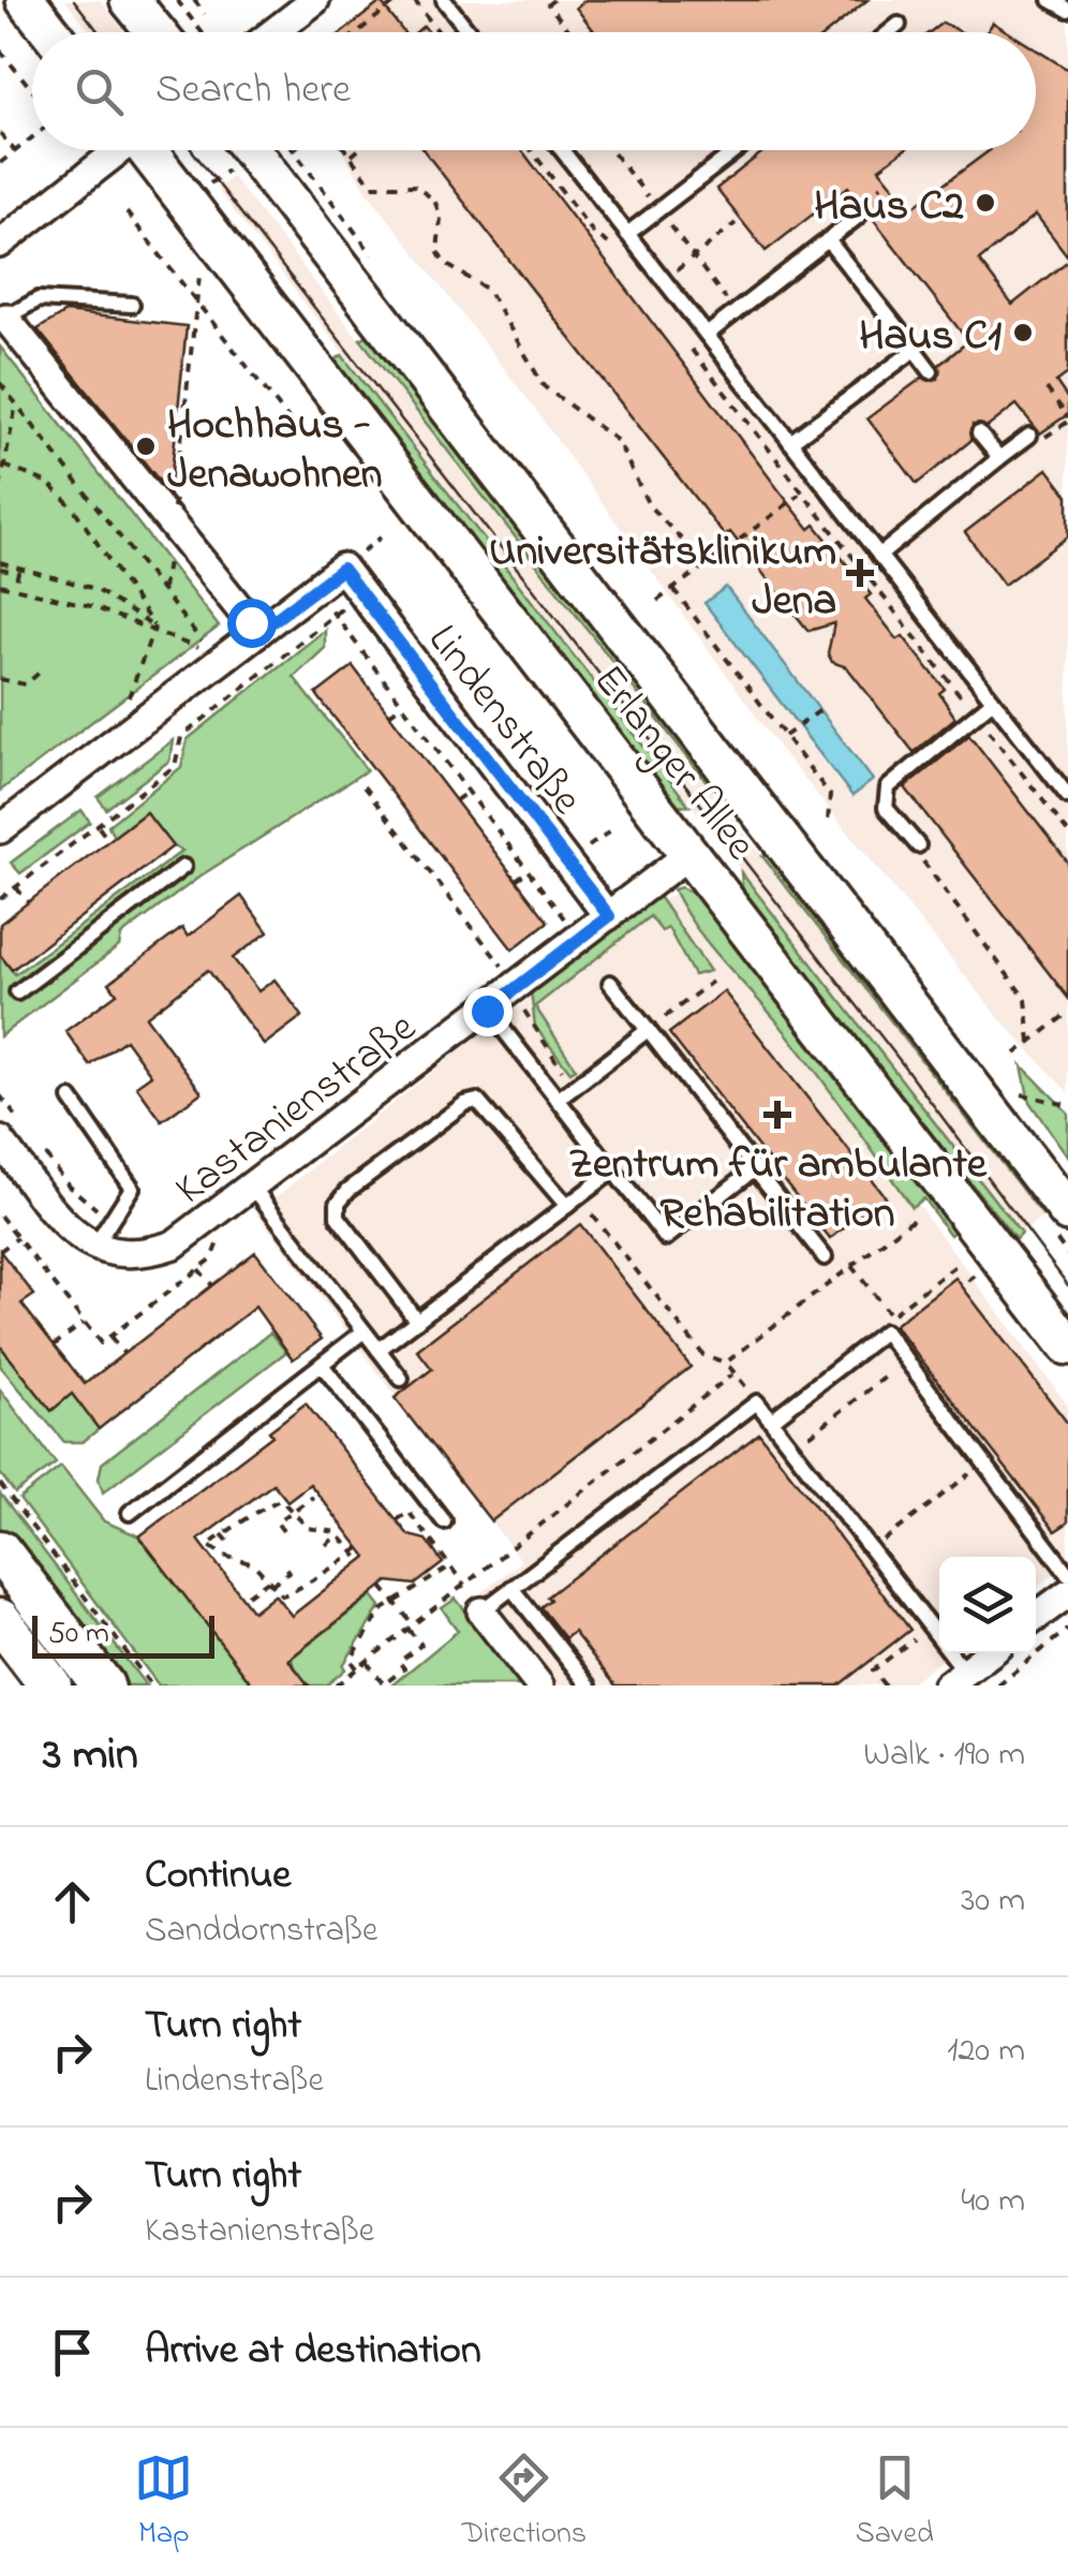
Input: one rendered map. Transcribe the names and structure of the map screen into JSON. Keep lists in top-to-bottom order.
{
  "streets": {
    "main road": ["Erlanger Allee"],
    "street": ["Lindenstraße", "Kastanienstraße"]
  },
  "crossings": [
    ["Lindenstraße", "Kastanienstraße"],
    ["Erlanger Allee", "Kastanienstraße"]
  ],
  "places": {
    "other": ["Haus C2", "Haus C1", "Hochhaus - Jenawohnen"],
    "health": ["Universitätsklinikum Jena", "Zentrum für ambulante Rehabilitation"]
  },
  "scale_bar": "50 m",
  "page": {
    "search": "Search here",
    "scale": "50 m",
    "heading": ["3 min", "Walk · 190 m"],
    "list": [
      ["Continue", "Sanddornstraße", "30 m"],
      ["Turn right", "Lindenstraße", "120 m"],
      ["Turn right", "Kastanienstraße", "40 m"],
      "Arrive at destination"
    ],
    "nav": ["Map", "Directions", "Saved"]
  }
}
